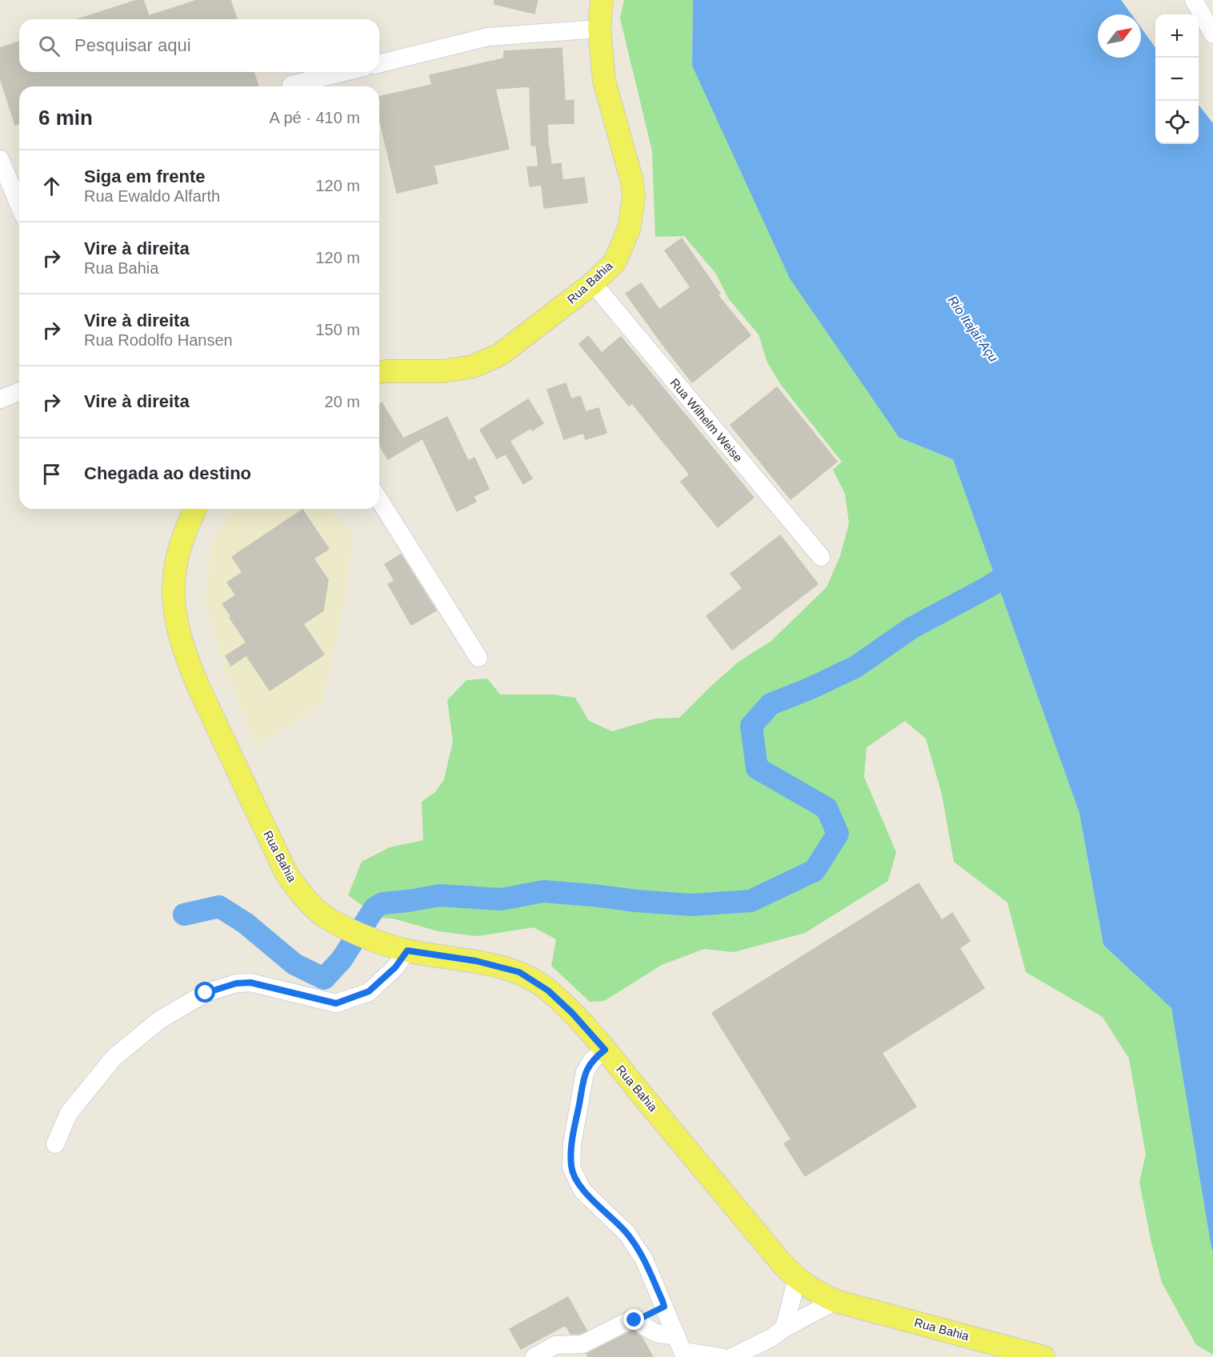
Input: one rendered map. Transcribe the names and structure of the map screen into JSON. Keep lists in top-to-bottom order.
{
  "streets": {
    "main road": ["Rua Bahia"],
    "street": ["Rua Wilhelm Weise"]
  },
  "crossings": [
    ["Rua Bahia", "Rua Wilhelm Weise"]
  ],
  "water": ["Rio Itajaí-Açu"],
  "north": "top right",
  "page": {
    "map_buttons": ["+", "−"],
    "search": "Pesquisar aqui",
    "heading": ["6 min", "A pé · 410 m"],
    "list": [
      ["Siga em frente", "Rua Ewaldo Alfarth", "120 m"],
      ["Vire à direita", "Rua Bahia", "120 m"],
      ["Vire à direita", "Rua Rodolfo Hansen", "150 m"],
      ["Vire à direita", "20 m"],
      "Chegada ao destino"
    ]
  }
}
